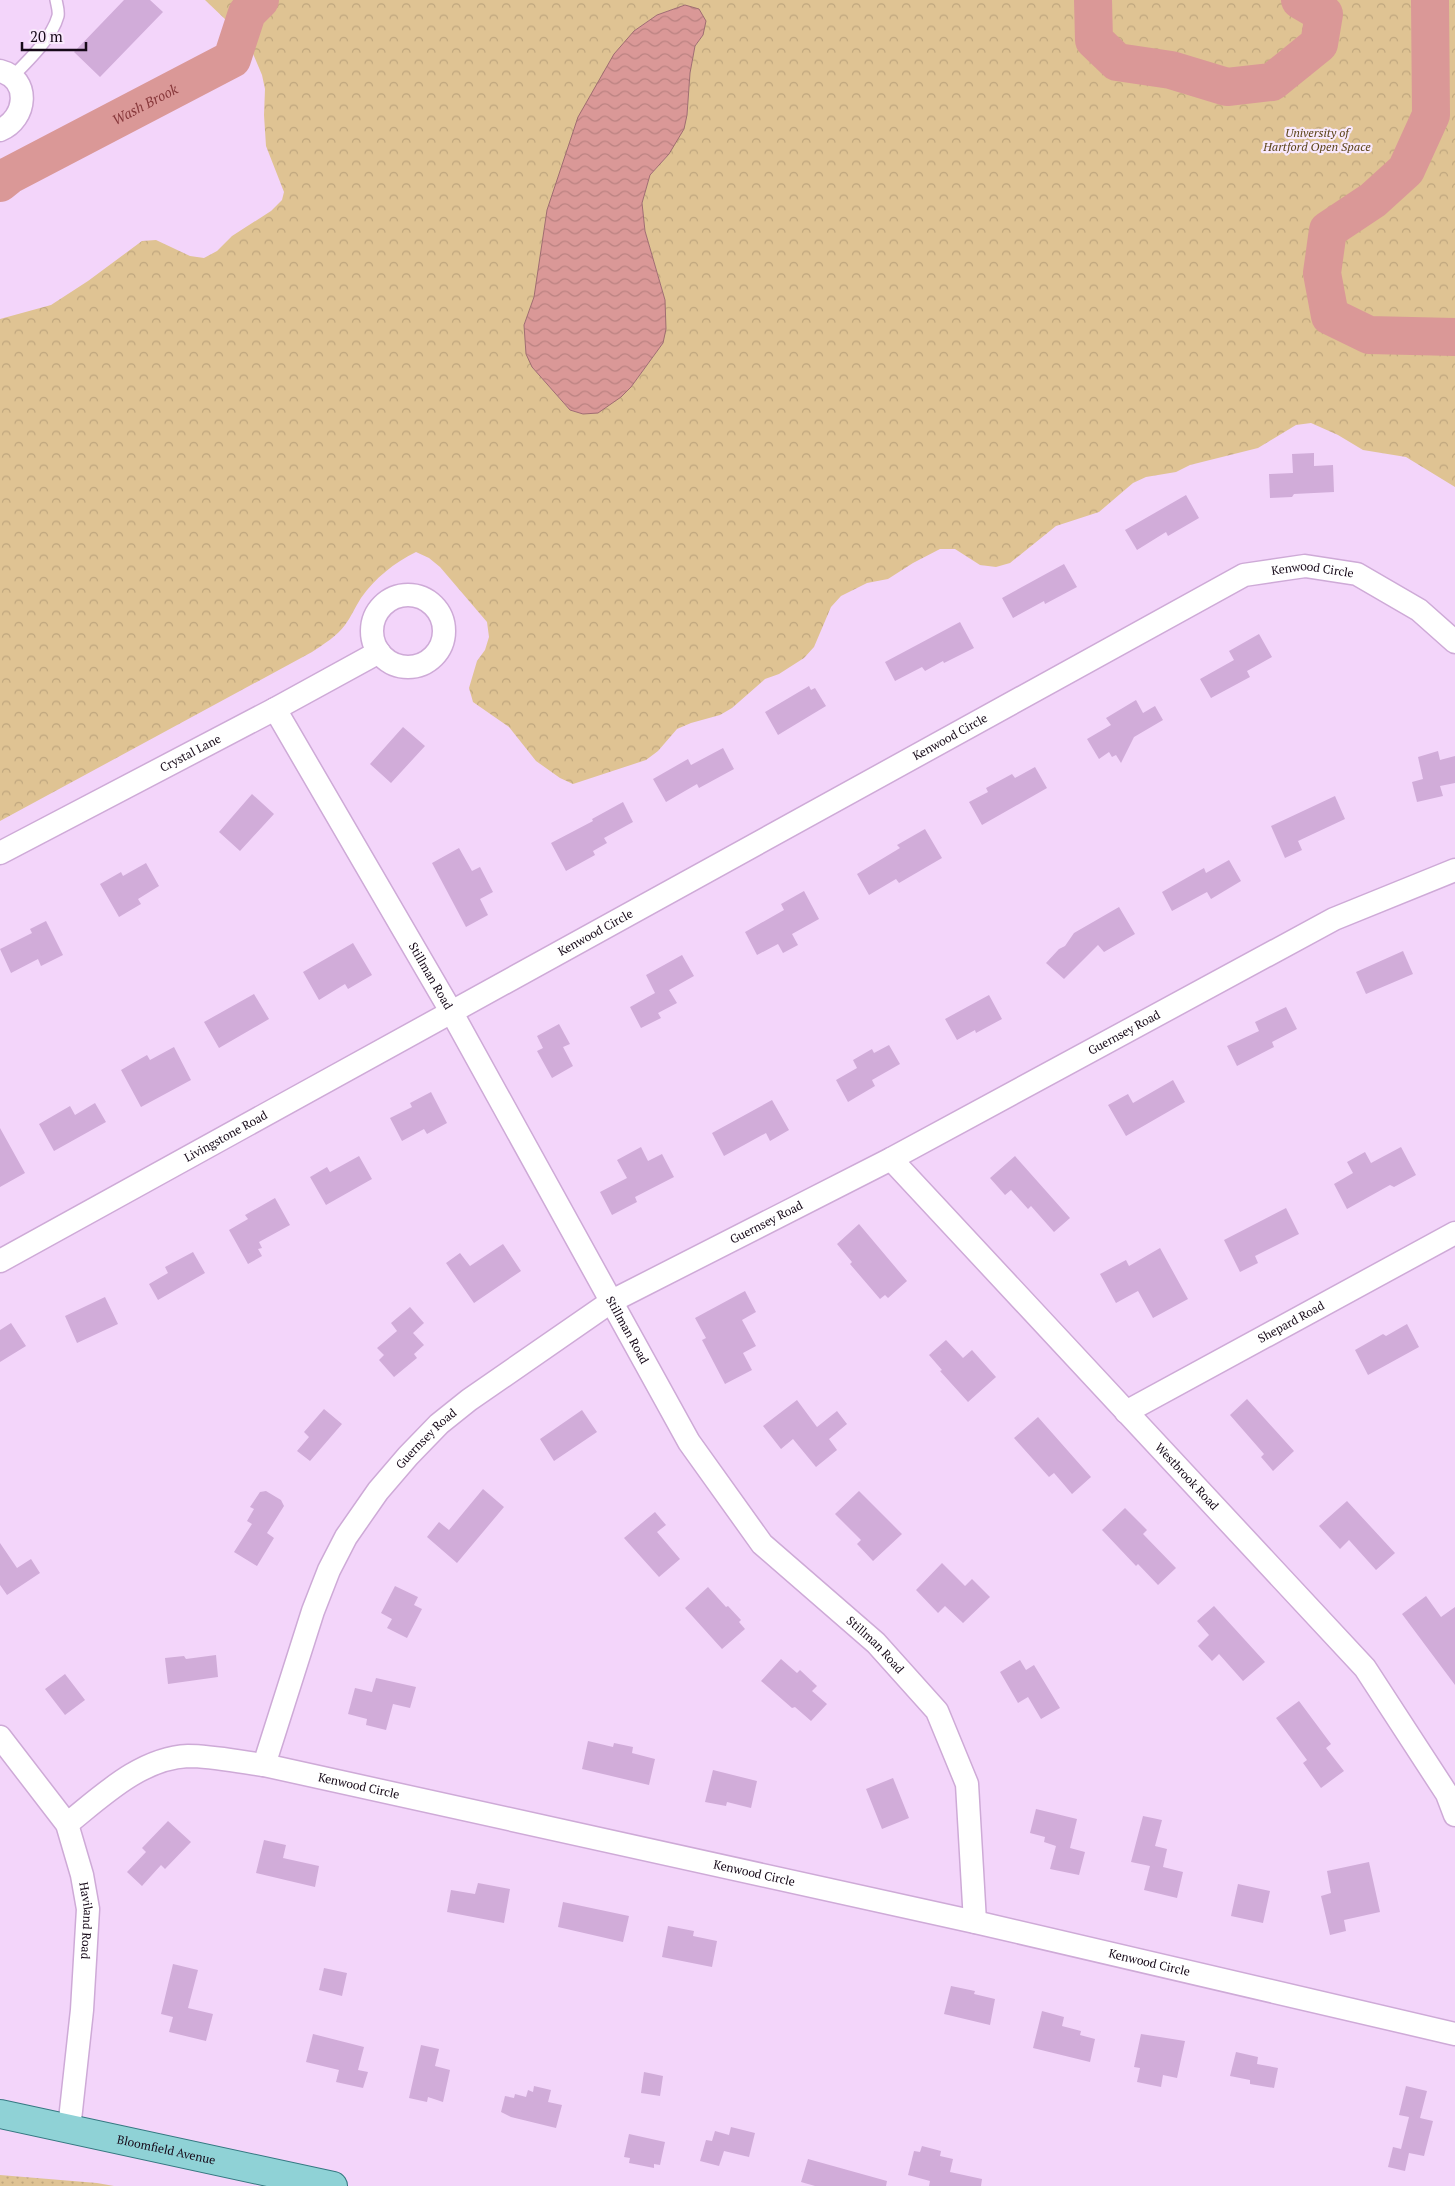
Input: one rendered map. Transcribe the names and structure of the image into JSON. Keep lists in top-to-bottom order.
{
  "streets": {
    "main road": ["Bloomfield Avenue"],
    "street": [
      "Kenwood Circle",
      "Crystal Lane",
      "Stillman Road",
      "Guernsey Road",
      "Livingstone Road",
      "Shepard Road",
      "Westbrook Road",
      "Haviland Road"
    ]
  },
  "crossings": [
    ["Kenwood Circle", "Stillman Road"],
    ["Kenwood Circle", "Guernsey Road"],
    ["Kenwood Circle", "Livingstone Road"],
    ["Kenwood Circle", "Haviland Road"],
    ["Crystal Lane", "Stillman Road"],
    ["Stillman Road", "Guernsey Road"],
    ["Stillman Road", "Livingstone Road"],
    ["Guernsey Road", "Westbrook Road"],
    ["Shepard Road", "Westbrook Road"],
    ["Haviland Road", "Bloomfield Avenue"]
  ],
  "water": ["Wash Brook"],
  "parks": ["University of Hartford Open Space"],
  "scale_bar": "20 m"
}
